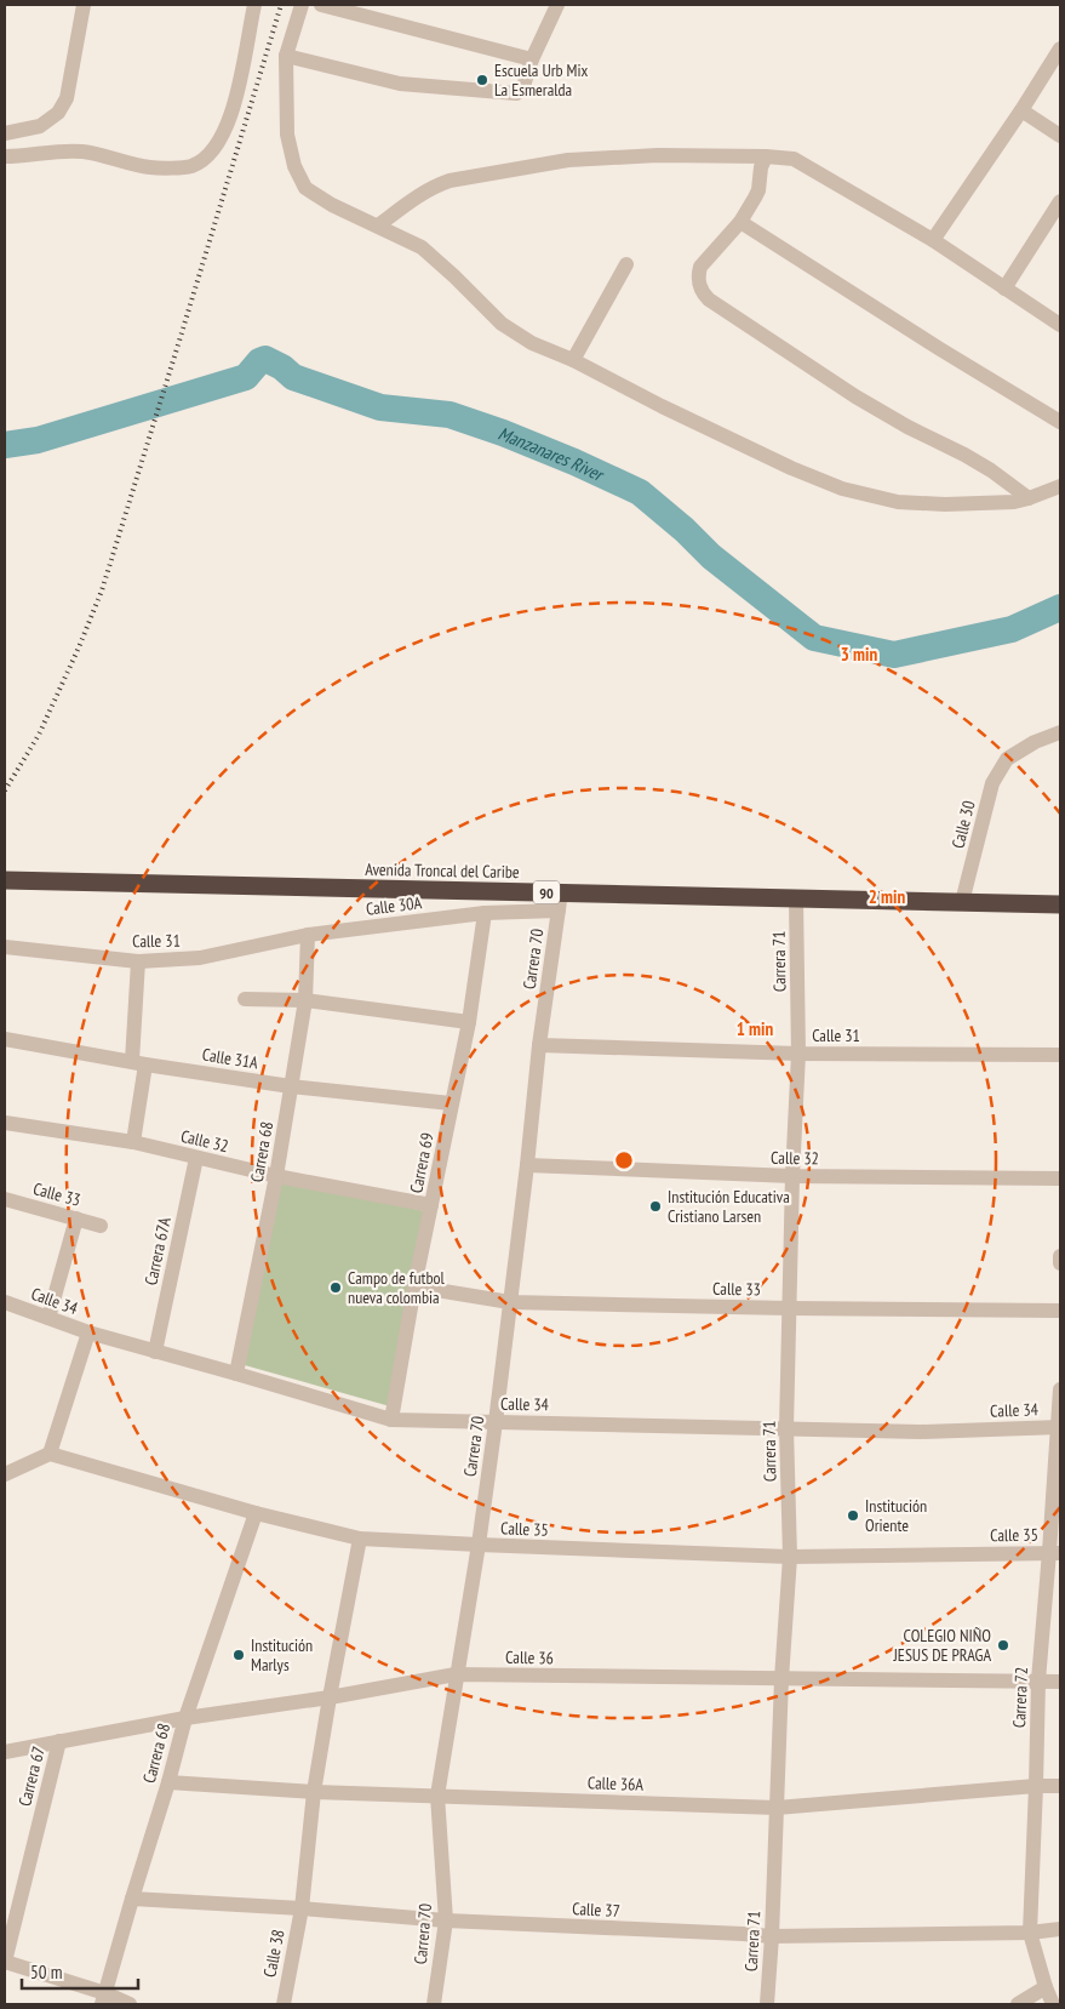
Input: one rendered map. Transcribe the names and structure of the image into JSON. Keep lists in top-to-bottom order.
{
  "streets": {
    "highway": ["Avenida Troncal del Caribe", "90"],
    "street": [
      "Calle 30",
      "Calle 30A",
      "Calle 31",
      "Carrera 70",
      "Carrera 71",
      "Calle 31A",
      "Calle 32",
      "Carrera 68",
      "Carrera 69",
      "Calle 33",
      "Carrera 67A",
      "Calle 34",
      "Calle 35",
      "Calle 36",
      "Carrera 72",
      "Carrera 67",
      "Calle 36A",
      "Calle 37",
      "Calle 38"
    ]
  },
  "crossings": [
    ["Calle 30", "Avenida Troncal del Caribe"],
    ["Avenida Troncal del Caribe", "Calle 30A"],
    ["Avenida Troncal del Caribe", "Carrera 70"],
    ["Avenida Troncal del Caribe", "Carrera 71"],
    ["Calle 30A", "Calle 31"],
    ["Calle 30A", "Carrera 70"],
    ["Calle 30A", "Carrera 68"],
    ["Calle 30A", "Carrera 69"],
    ["Calle 31", "Carrera 70"],
    ["Calle 31", "Carrera 71"],
    ["Calle 31", "Carrera 68"],
    ["Carrera 70", "Calle 32"],
    ["Carrera 70", "Calle 33"],
    ["Carrera 70", "Calle 34"],
    ["Carrera 70", "Calle 35"],
    ["Carrera 70", "Calle 36"],
    ["Carrera 70", "Calle 36A"],
    ["Carrera 70", "Calle 37"],
    ["Carrera 71", "Calle 32"],
    ["Carrera 71", "Calle 33"],
    ["Carrera 71", "Calle 34"],
    ["Carrera 71", "Calle 35"],
    ["Carrera 71", "Calle 36"],
    ["Carrera 71", "Calle 36A"],
    ["Carrera 71", "Calle 37"],
    ["Calle 31A", "Carrera 68"],
    ["Calle 31A", "Carrera 69"],
    ["Calle 32", "Carrera 68"],
    ["Calle 32", "Carrera 69"],
    ["Calle 32", "Carrera 67A"],
    ["Carrera 68", "Calle 34"],
    ["Carrera 68", "Calle 35"],
    ["Carrera 68", "Calle 36"],
    ["Carrera 68", "Calle 36A"],
    ["Carrera 68", "Calle 37"],
    ["Carrera 69", "Calle 33"],
    ["Carrera 69", "Calle 34"],
    ["Carrera 67A", "Calle 34"],
    ["Calle 34", "Carrera 72"],
    ["Calle 35", "Carrera 72"],
    ["Calle 35", "Calle 38"],
    ["Calle 36", "Carrera 72"],
    ["Calle 36", "Carrera 67"],
    ["Calle 36", "Calle 38"],
    ["Carrera 72", "Calle 36A"],
    ["Carrera 72", "Calle 37"],
    ["Calle 36A", "Calle 38"],
    ["Calle 37", "Calle 38"]
  ],
  "water": ["Manzanares River"],
  "places": [
    "Escuela Urb Mix La Esmeralda",
    "Institución Educativa Cristiano Larsen",
    "Campo de futbol nueva colombia",
    "Institución Oriente",
    "COLEGIO NIÑO JESUS DE PRAGA",
    "Institución Marlys"
  ],
  "scale_bar": "50 m",
  "rings": ["3 min", "2 min", "1 min"]
}
